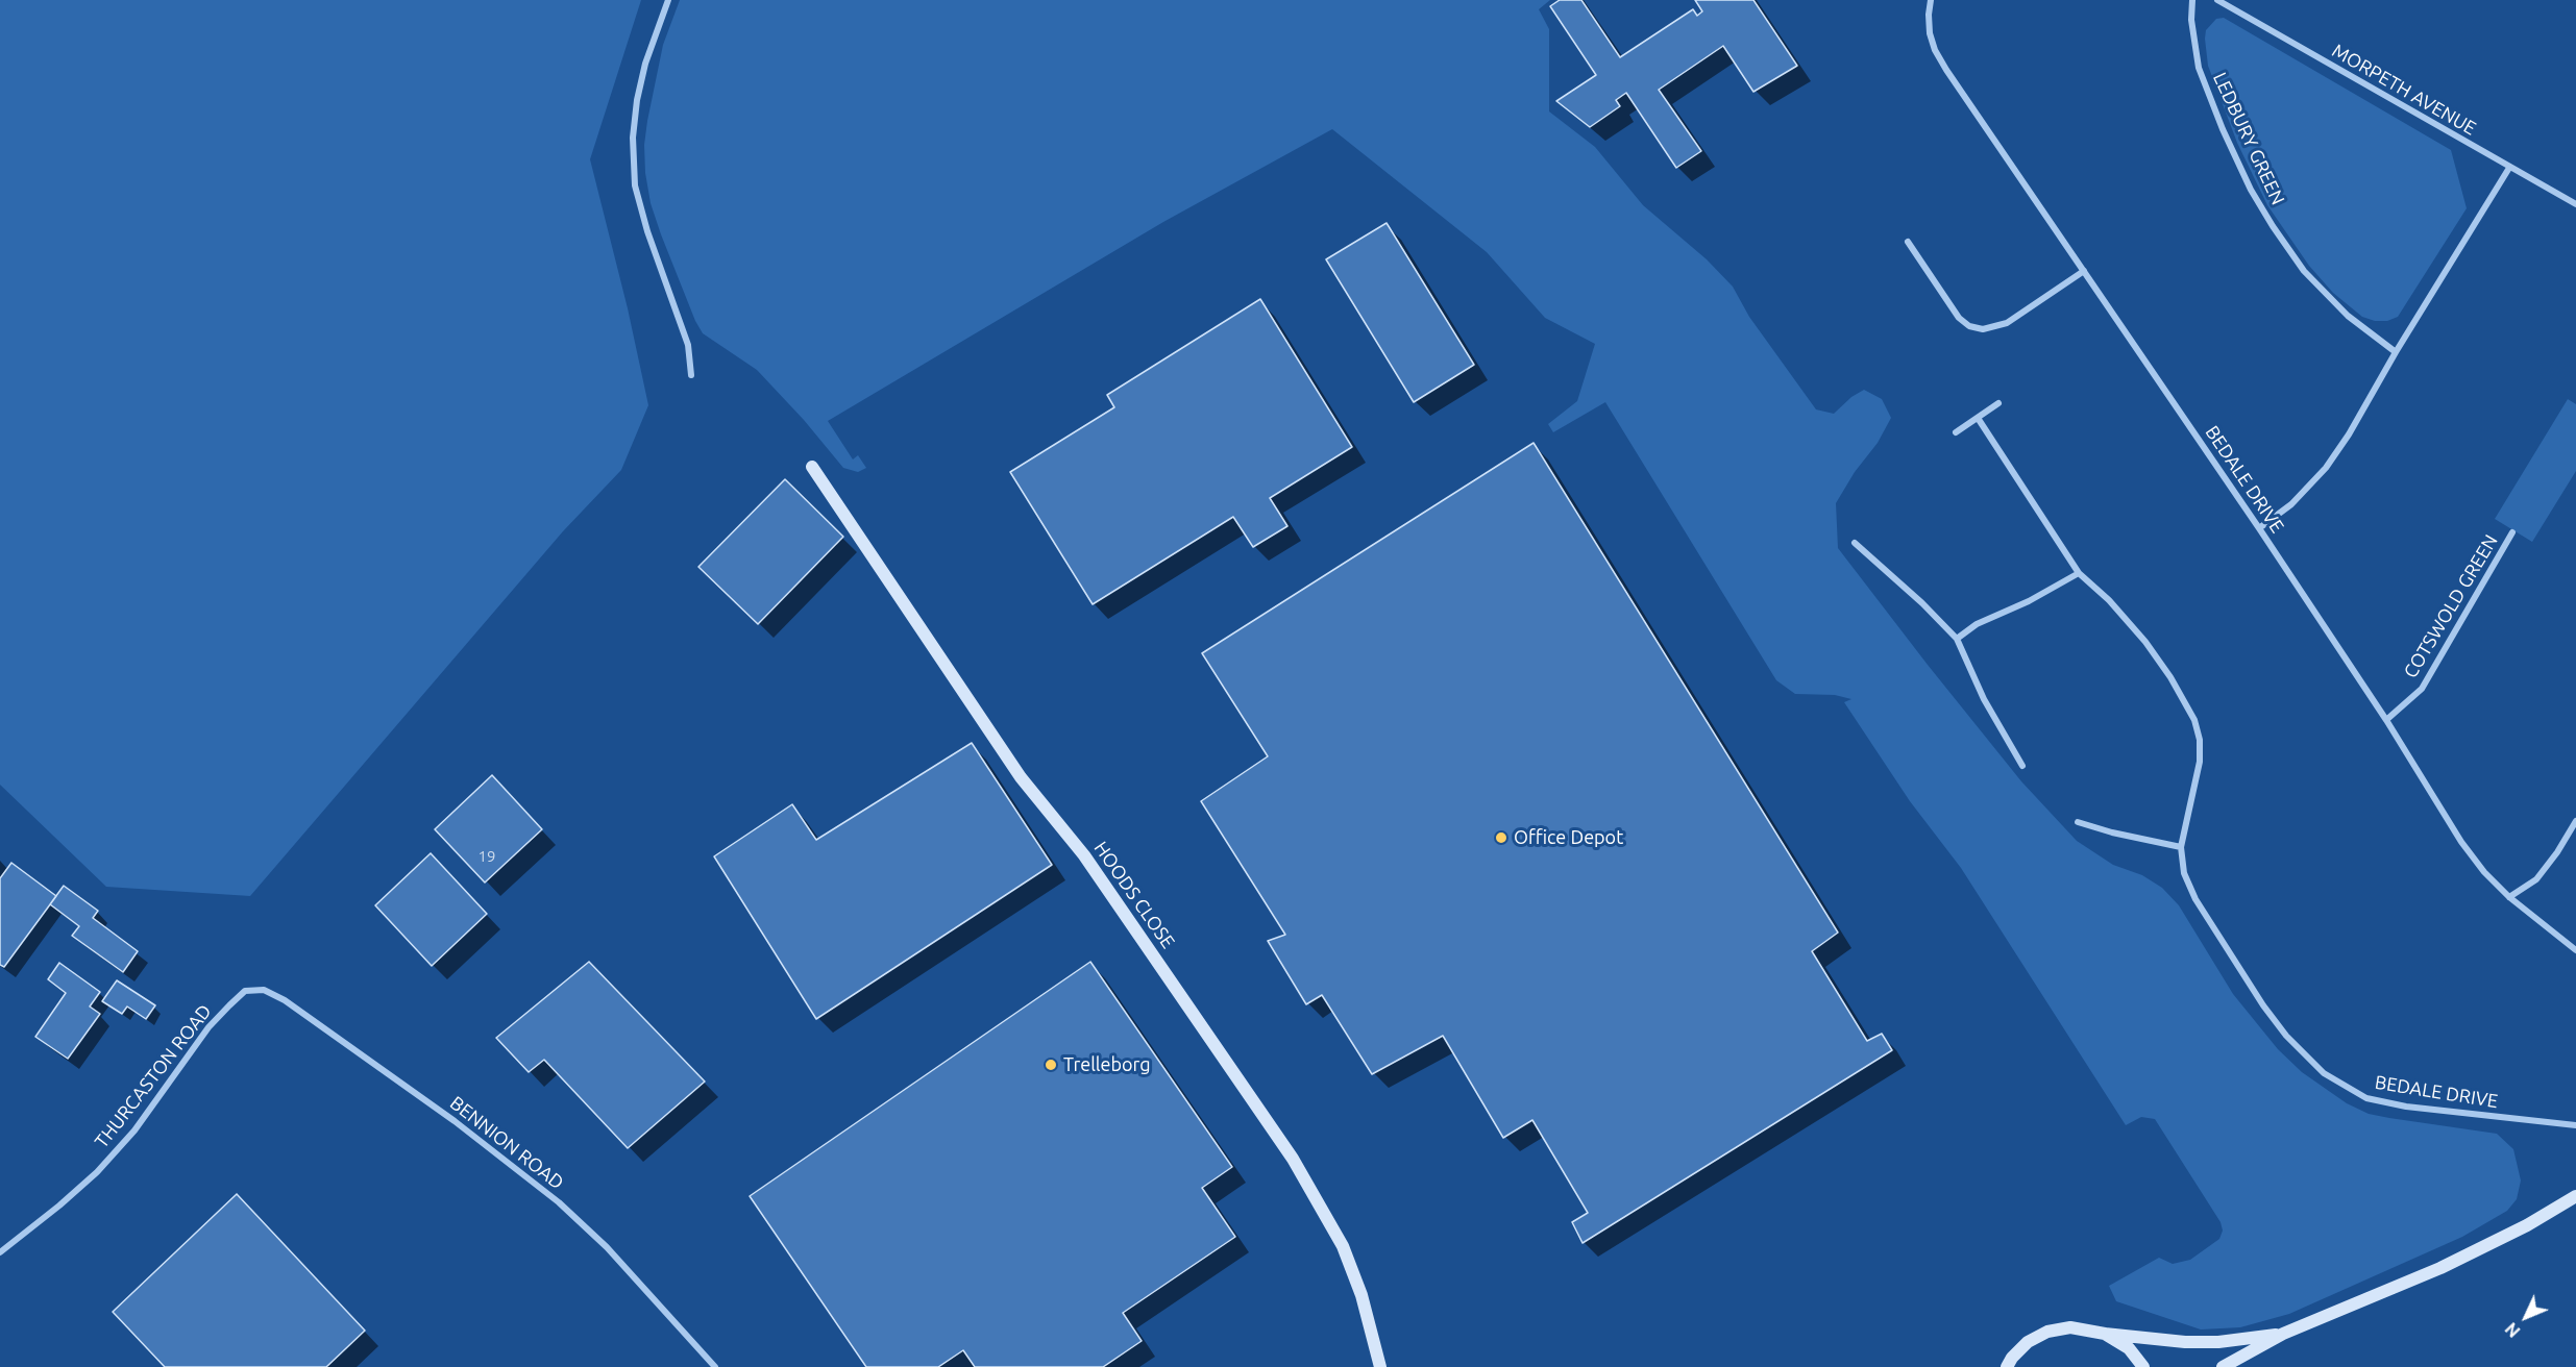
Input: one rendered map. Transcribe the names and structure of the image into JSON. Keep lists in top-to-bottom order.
{
  "streets": {
    "street": [
      "MORPETH AVENUE",
      "LEDBURY GREEN",
      "BEDALE DRIVE",
      "COTSWOLD GREEN",
      "HOODS CLOSE",
      "THURCASTON ROAD",
      "BENNION ROAD"
    ]
  },
  "crossings": [
    ["BEDALE DRIVE", "COTSWOLD GREEN"],
    ["THURCASTON ROAD", "BENNION ROAD"]
  ],
  "places": ["Office Depot", "Trelleborg"],
  "house_numbers": ["19"],
  "north": "bottom left"
}
